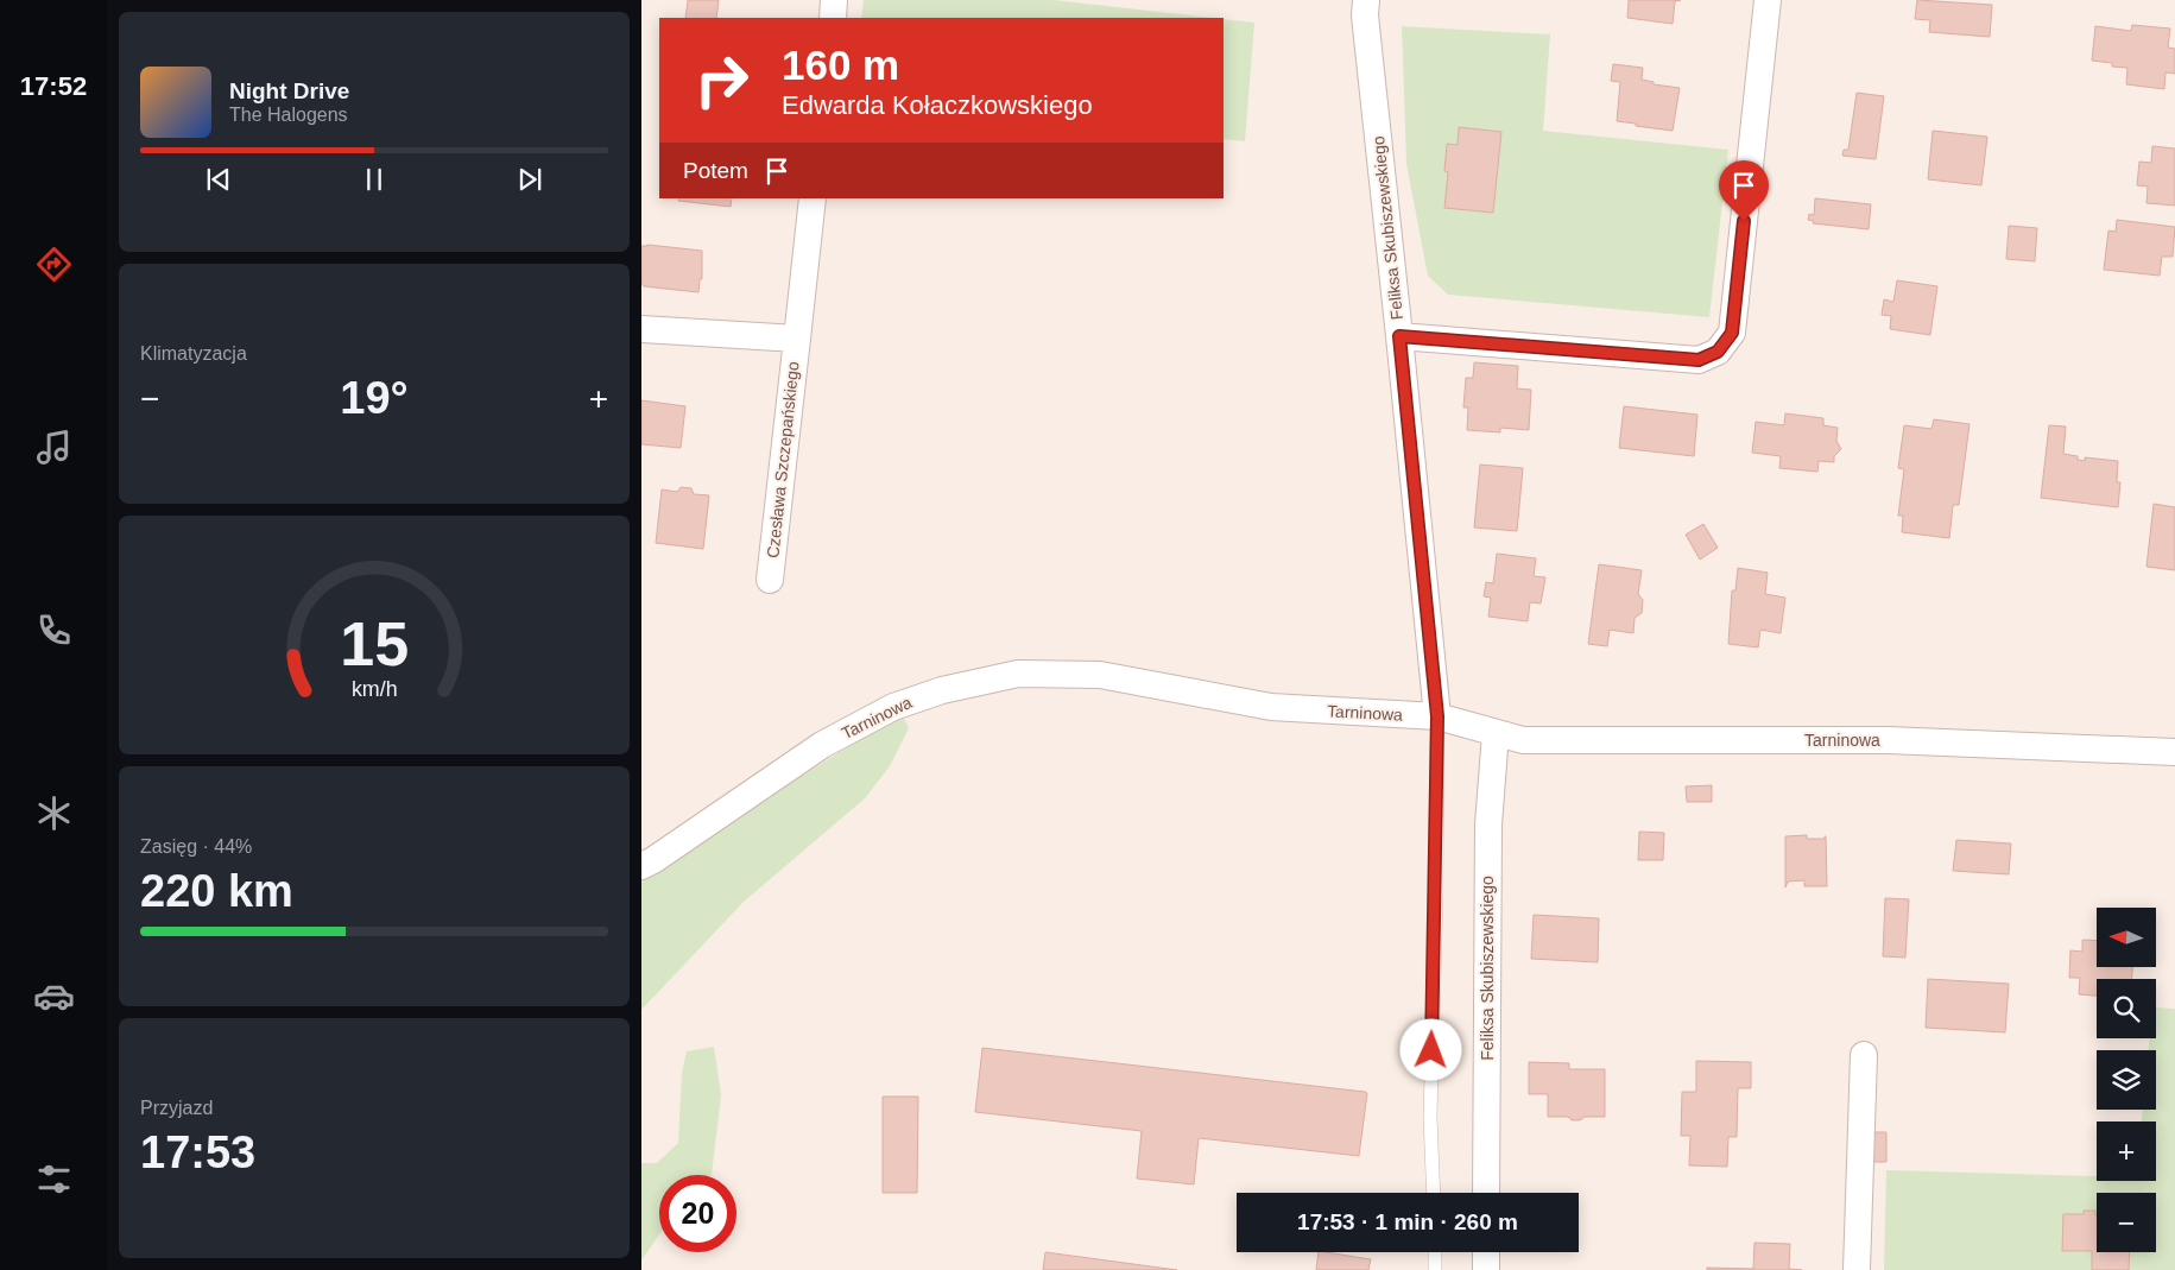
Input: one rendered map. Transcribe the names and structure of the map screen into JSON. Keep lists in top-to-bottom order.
{
  "streets": {
    "street": ["Feliksa Skubiszewskiego", "Czesława Szczepańskiego", "Tarninowa"]
  },
  "crossings": [
    ["Feliksa Skubiszewskiego", "Tarninowa"]
  ],
  "north": "left",
  "page": {
    "tabs": "17:52",
    "turn": ["160 m", "Edwarda Kołaczkowskiego"],
    "song": ["Night Drive", "The Halogens"],
    "then": "Potem",
    "tile": [
      "Klimatyzacja",
      ["Zasięg · 44%", "220 km"],
      ["Przyjazd", "17:53"]
    ],
    "heat": ["−", "19°", "+"],
    "map_buttons": ["+", "−"],
    "limit": "20",
    "trip": "17:53 · 1 min · 260 m",
    "gauge": ["15", "km/h"]
  }
}
